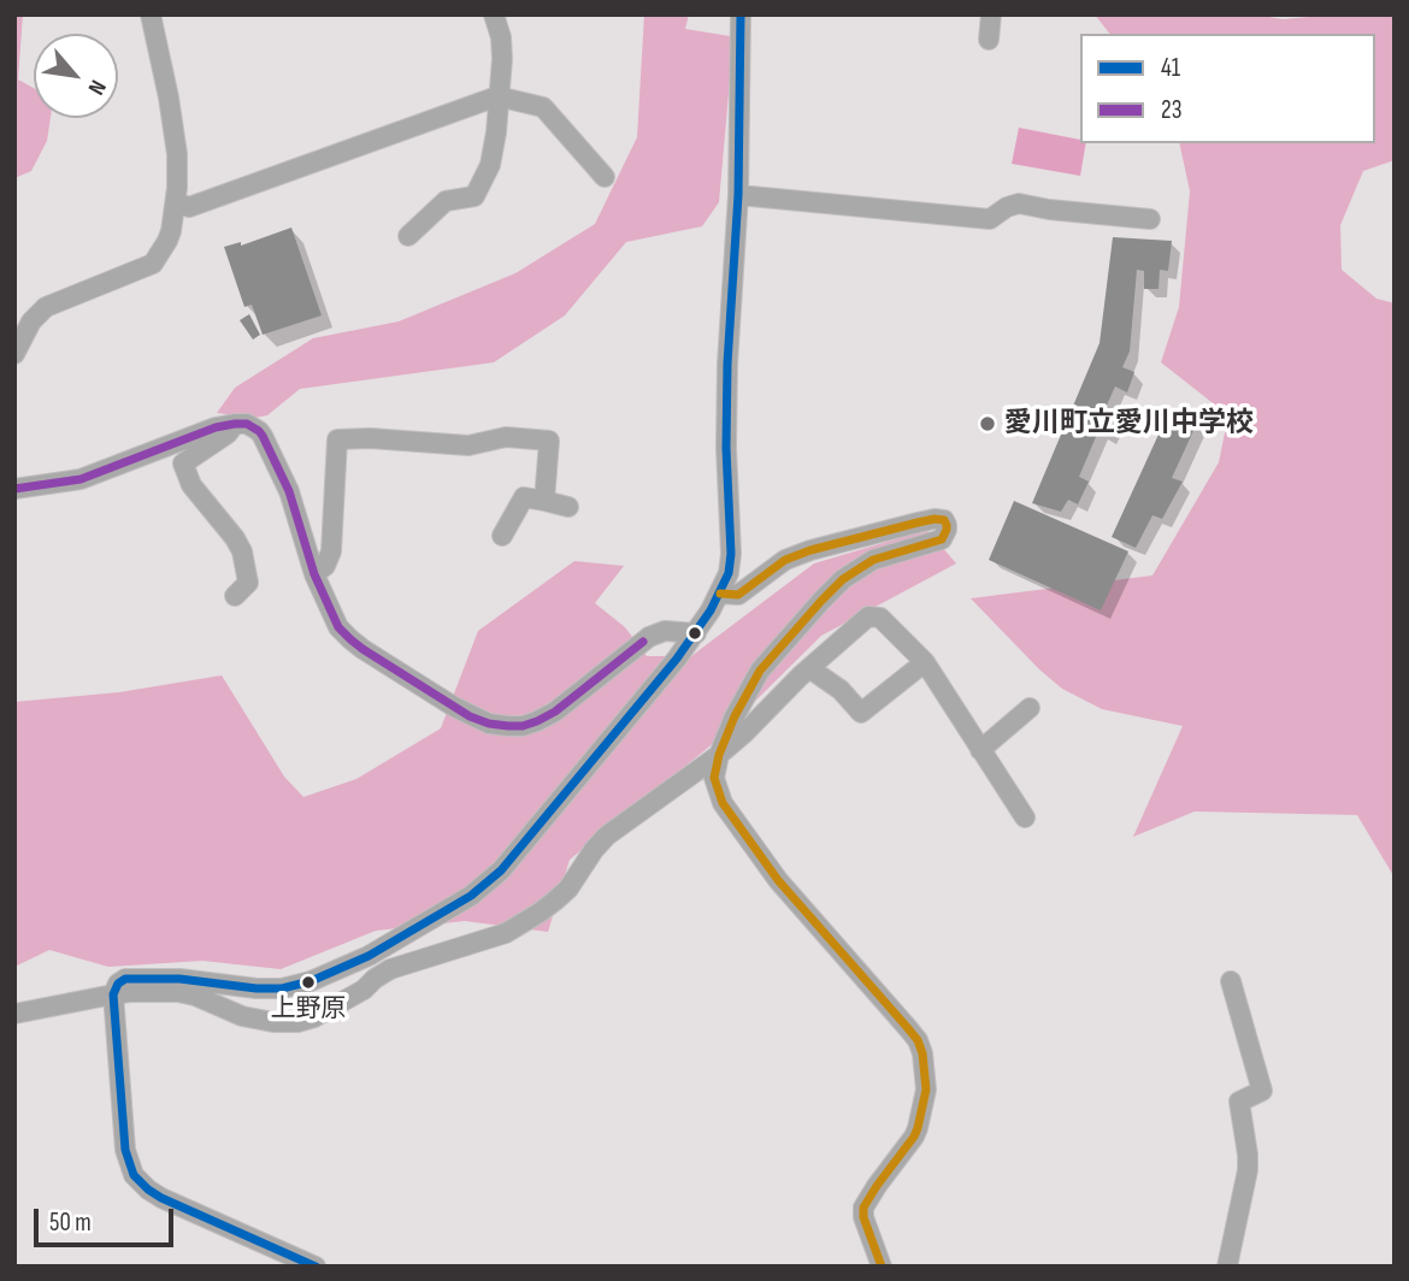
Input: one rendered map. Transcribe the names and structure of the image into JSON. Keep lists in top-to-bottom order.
{
  "places": ["愛川町立愛川中学校", "上野原"],
  "lines": ["transit line 41", "transit line 23"],
  "legend": ["41", "23"],
  "scale_bar": "50 m",
  "north": "bottom right"
}
